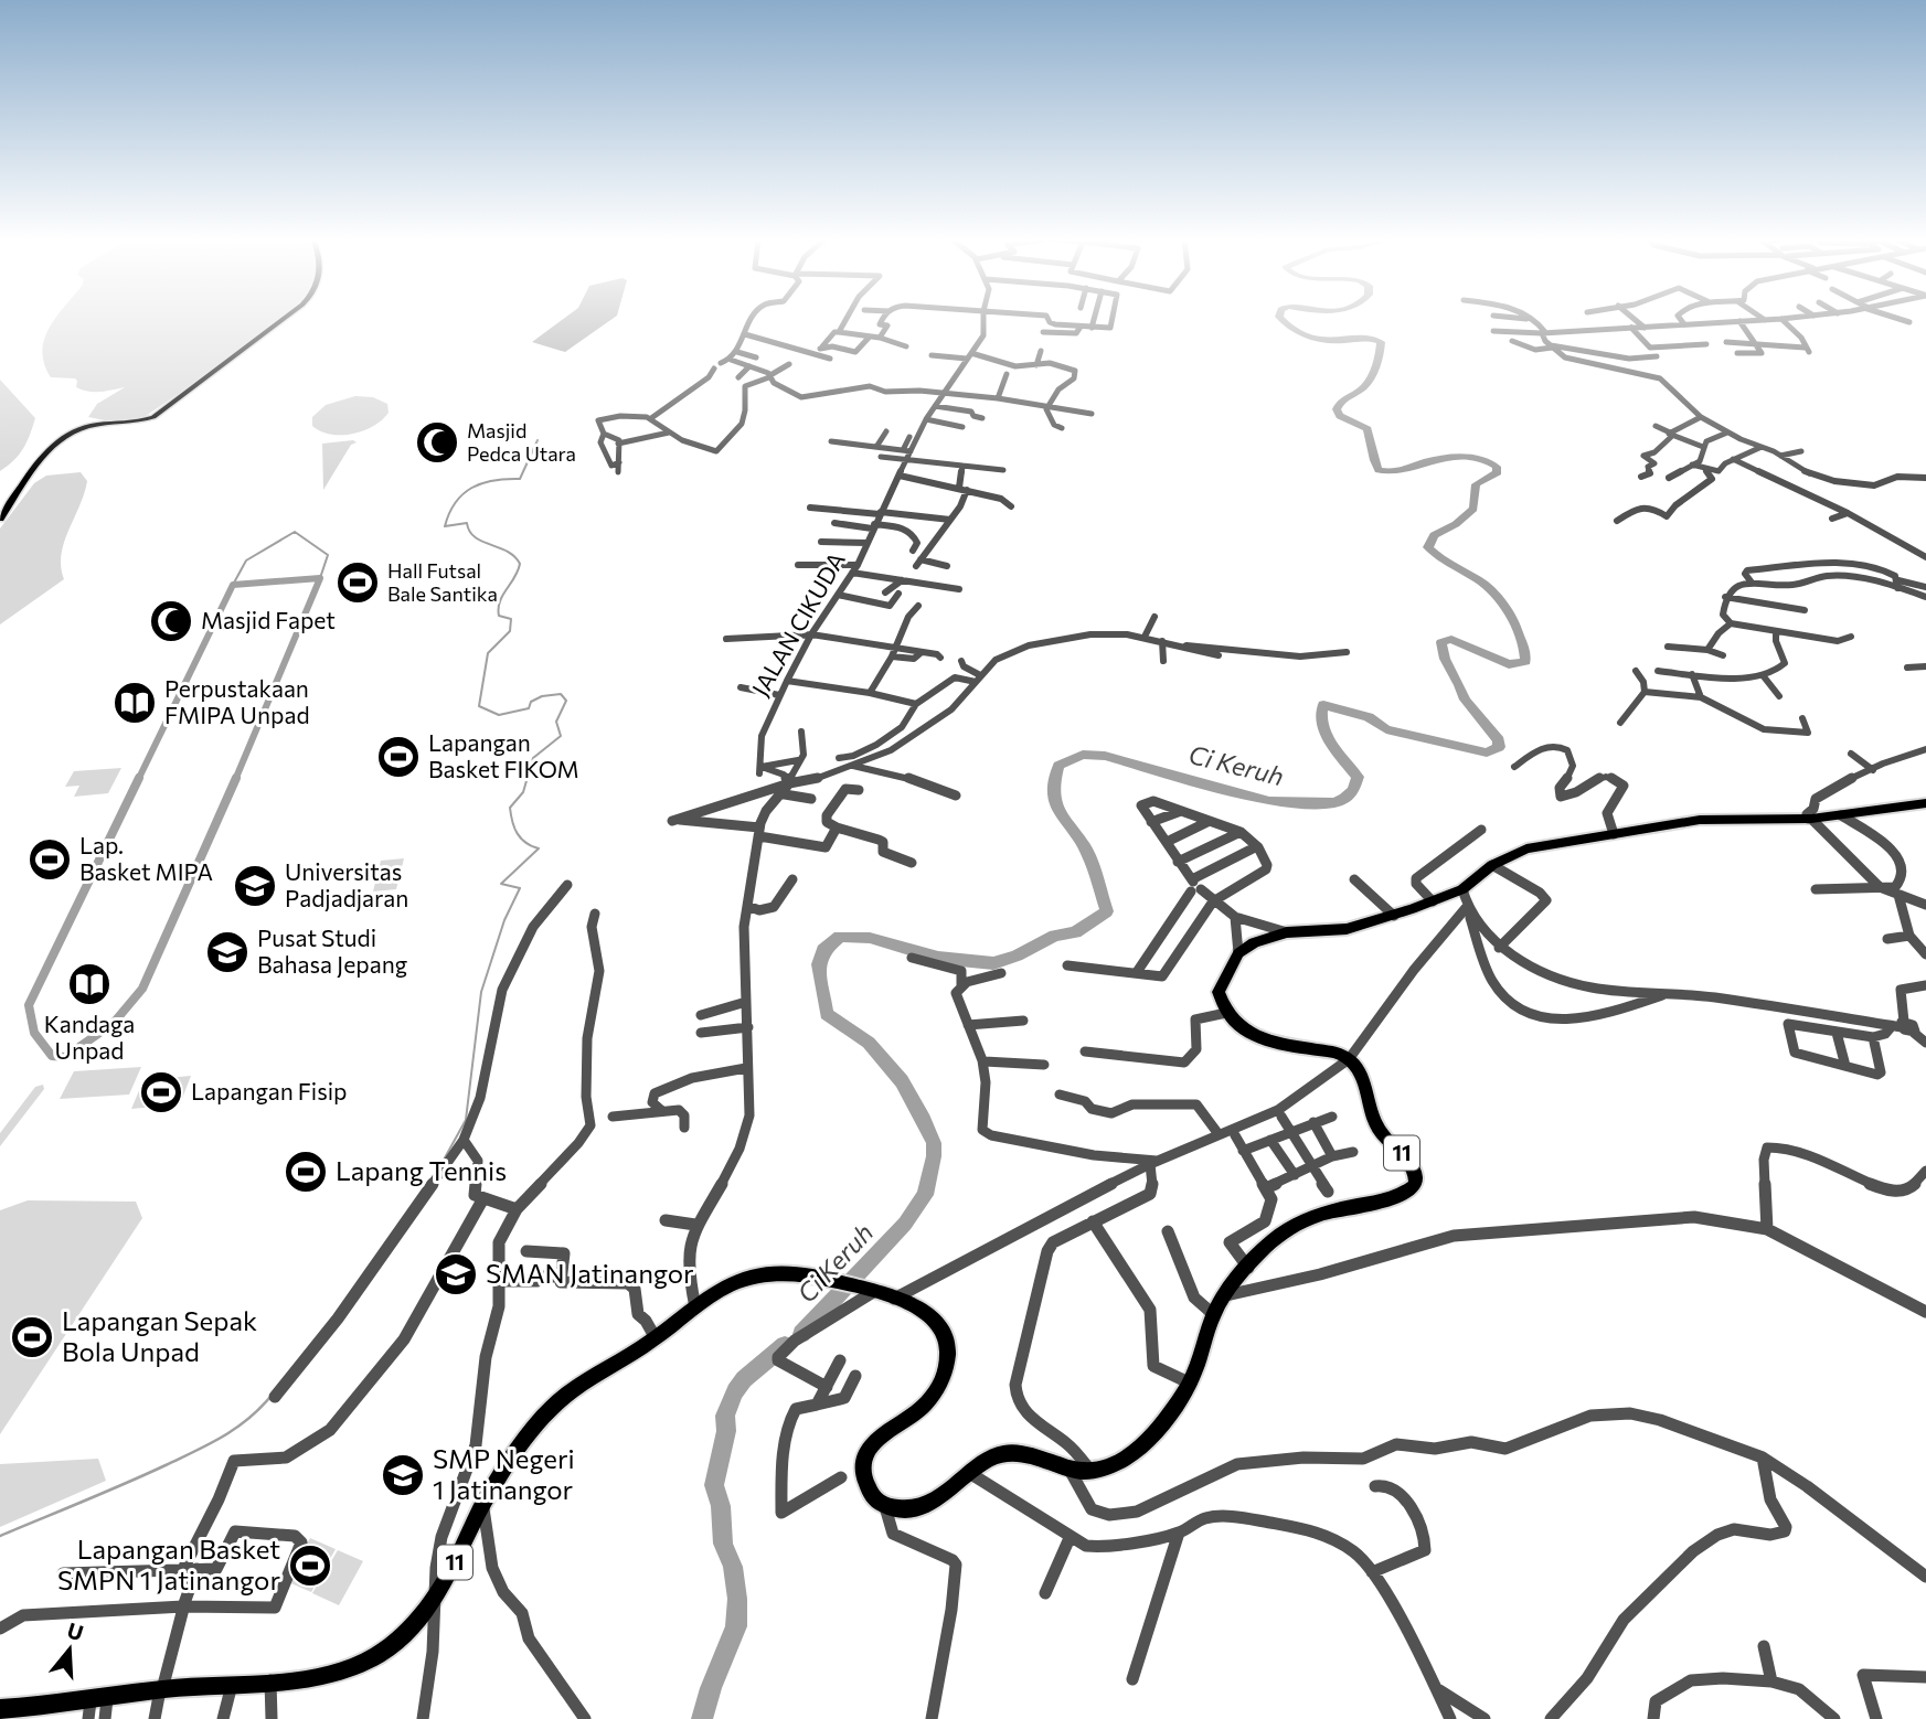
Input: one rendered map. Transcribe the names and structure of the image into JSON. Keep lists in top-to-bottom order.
{
  "streets": {
    "highway": ["11"],
    "street": ["JALAN CIKUDA"]
  },
  "water": ["Ci Keruh"],
  "places": {
    "mosque": ["Masjid Pedca Utara", "Masjid Fapet"],
    "sports": [
      "Hall Futsal Bale Santika",
      "Lapangan Basket FIKOM",
      "Lap. Basket MIPA",
      "Lapangan Fisip",
      "Lapang Tennis",
      "Lapangan Sepak Bola Unpad",
      "Lapangan Basket SMPN 1 Jatinangor"
    ],
    "library": ["Perpustakaan FMIPA Unpad", "Kandaga Unpad"],
    "school or university": [
      "Universitas Padjadjaran",
      "Pusat Studi Bahasa Jepang",
      "SMAN Jatinangor",
      "SMP Negeri 1 Jatinangor"
    ]
  },
  "north": "top"
}
